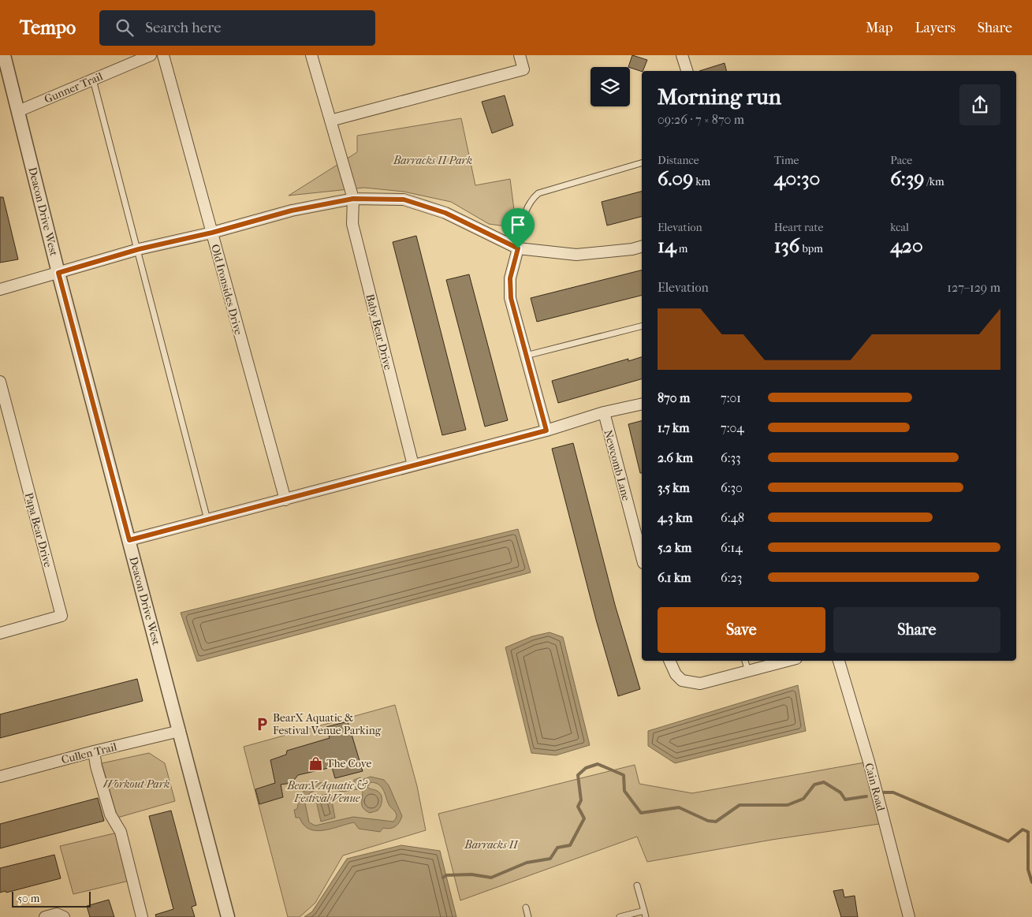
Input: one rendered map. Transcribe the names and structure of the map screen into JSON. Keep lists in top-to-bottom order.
{
  "streets": {
    "street": [
      "Gunner Trail",
      "Deacon Drive West",
      "Old Ironsides Drive",
      "Baby Bear Drive",
      "Newcomb Lane",
      "Papa Bear Drive",
      "Cullen Trail",
      "Cain Road"
    ]
  },
  "crossings": [
    ["Gunner Trail", "Deacon Drive West"],
    ["Deacon Drive West", "Cullen Trail"]
  ],
  "parks": [
    "Barracks II Park",
    "Workout Park",
    "BearX Aquatic & Festival Venue",
    "Barracks II"
  ],
  "places": {
    "parking": ["BearX Aquatic & Festival Venue Parking"],
    "shop": ["The Cove"]
  },
  "scale_bar": "50 m",
  "page": {
    "header": "Tempo",
    "search": "Search here",
    "nav": ["Map", "Layers", "Share"],
    "heading": ["Morning run", "09:26 · 7 × 870 m"],
    "stats": [
      ["Distance", "6.09 km"],
      ["Time", "40:30"],
      ["Pace", "6:39 /km"],
      ["Elevation", "14 m"],
      ["Heart rate", "136 bpm"],
      ["kcal", "420"]
    ],
    "chart": ["Elevation", "127–129 m"],
    "list": [
      {
        "name": "870 m",
        "note": "7:01"
      },
      {
        "name": "1.7 km",
        "note": "7:04"
      },
      {
        "name": "2.6 km",
        "note": "6:33"
      },
      {
        "name": "3.5 km",
        "note": "6:30"
      },
      {
        "name": "4.3 km",
        "note": "6:48"
      },
      {
        "name": "5.2 km",
        "note": "6:14"
      },
      {
        "name": "6.1 km",
        "note": "6:23"
      }
    ],
    "buttons": ["Save", "Share"],
    "scale": "50 m"
  }
}
